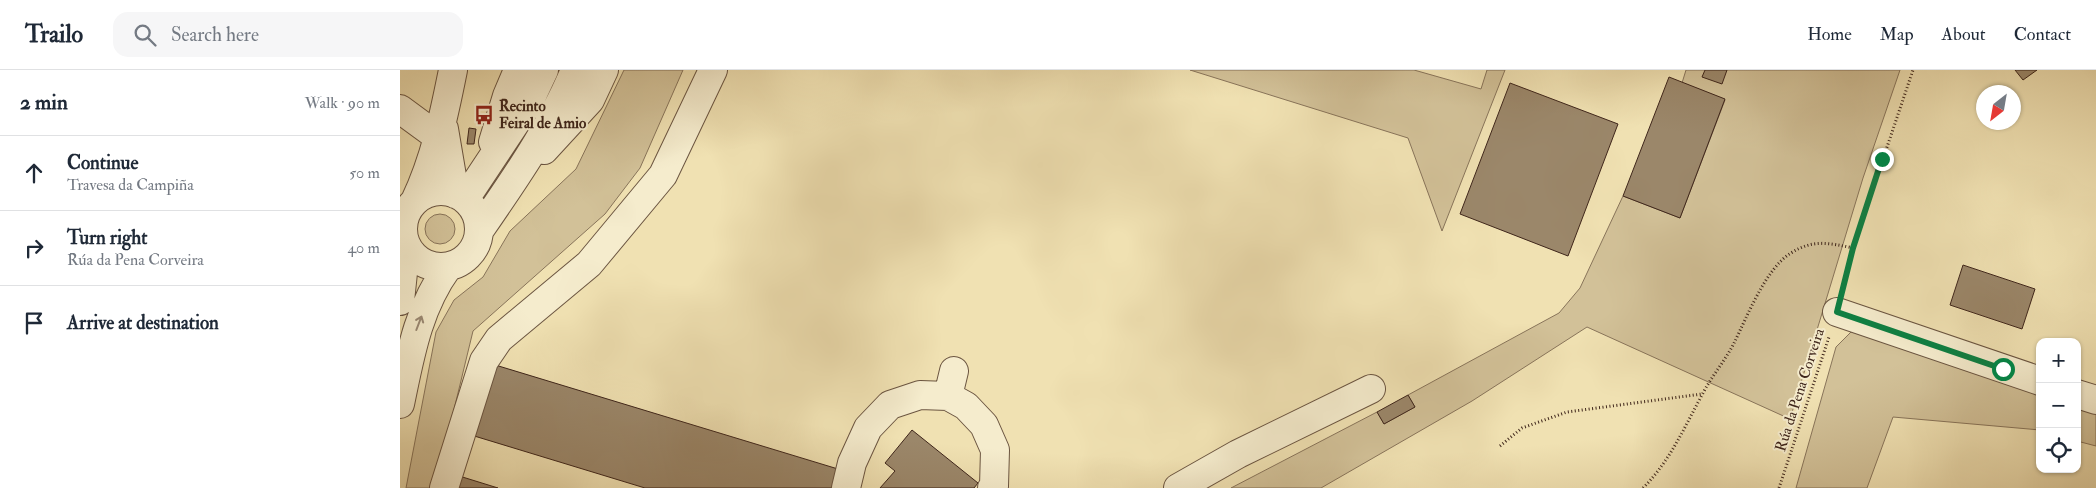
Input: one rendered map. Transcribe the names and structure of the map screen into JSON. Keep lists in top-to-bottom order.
{
  "streets": {
    "path": ["Rúa da Pena Corveira"]
  },
  "places": {
    "bus stop": ["Recinto Feiral de Amio"]
  },
  "north": "bottom left",
  "page": {
    "header": "Trailo",
    "search": "Search here",
    "nav": [
      "Home",
      "Map",
      "About",
      "Contact"
    ],
    "heading": ["2 min", "Walk · 90 m"],
    "list": [
      ["Continue", "Travesa da Campiña", "50 m"],
      ["Turn right", "Rúa da Pena Corveira", "40 m"],
      "Arrive at destination"
    ],
    "map_buttons": ["+", "−"]
  }
}
